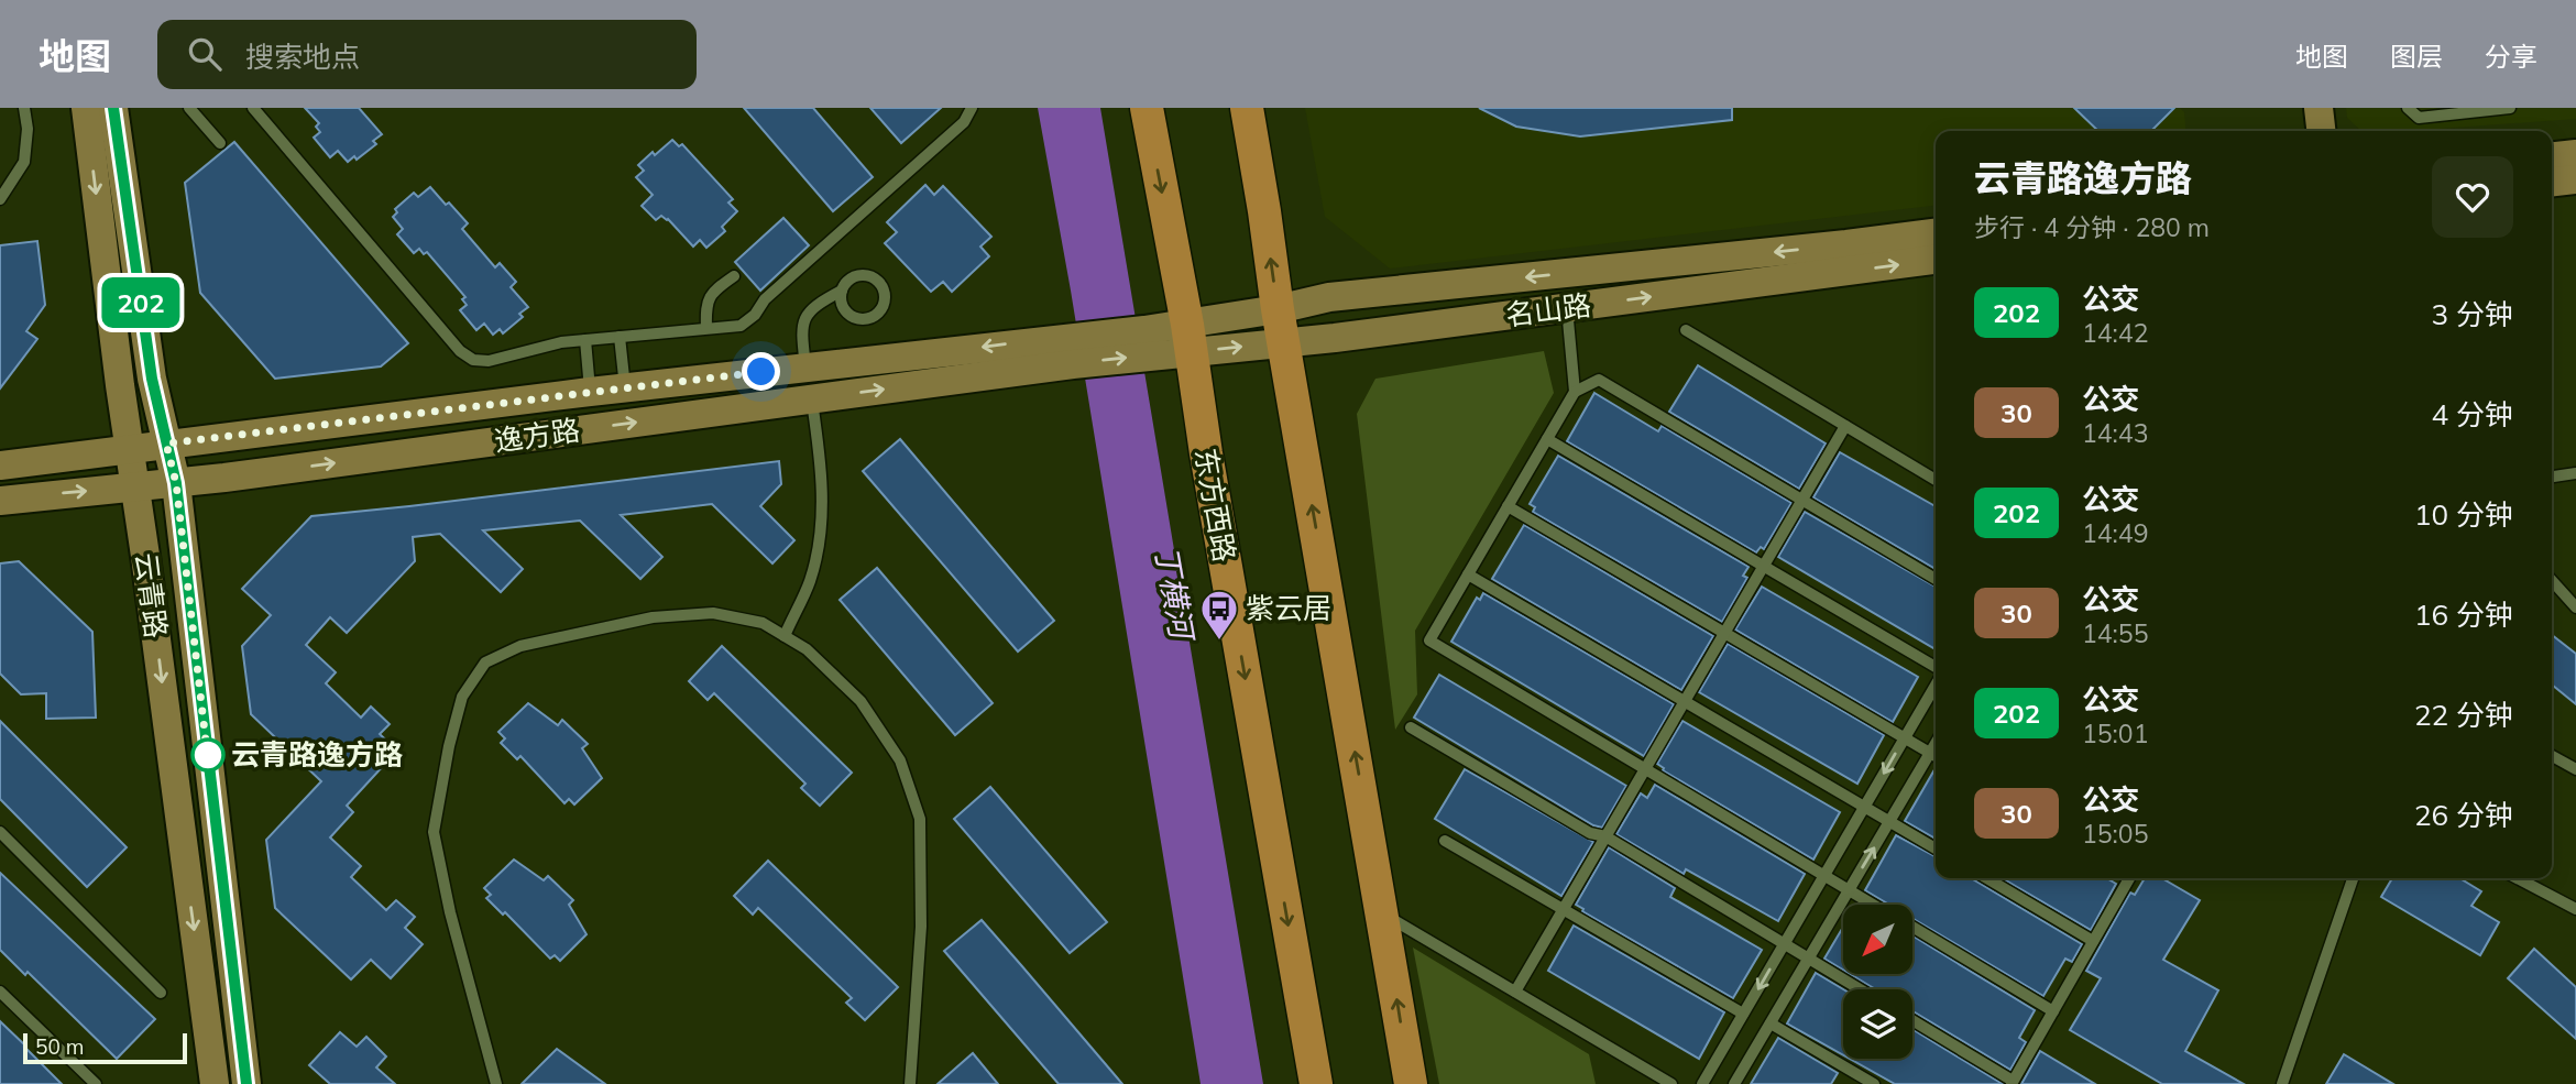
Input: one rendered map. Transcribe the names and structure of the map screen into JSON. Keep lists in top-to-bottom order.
{
  "streets": {
    "main road": ["东方西路"],
    "street": ["名山路", "逸方路", "云青路"]
  },
  "crossings": [
    ["名山路", "逸方路"],
    ["名山路", "东方西路"],
    ["逸方路", "东方西路"],
    ["逸方路", "云青路"]
  ],
  "water": ["丁横河"],
  "places": {
    "bus stop": ["紫云居"],
    "other": ["云青路逸方路"]
  },
  "lines": ["bus line 202"],
  "scale_bar": "50 m",
  "north": "bottom left",
  "page": {
    "header": "地图",
    "search": "搜索地点",
    "nav": ["地图", "图层", "分享"],
    "on_map": "202",
    "heading": ["云青路逸方路", "步行 · 4 分钟 · 280 m"],
    "list": [
      {
        "mark": "202",
        "name": "公交",
        "note": "14:42",
        "value": "3 分钟"
      },
      {
        "mark": "30",
        "name": "公交",
        "note": "14:43",
        "value": "4 分钟"
      },
      {
        "mark": "202",
        "name": "公交",
        "note": "14:49",
        "value": "10 分钟"
      },
      {
        "mark": "30",
        "name": "公交",
        "note": "14:55",
        "value": "16 分钟"
      },
      {
        "mark": "202",
        "name": "公交",
        "note": "15:01",
        "value": "22 分钟"
      },
      {
        "mark": "30",
        "name": "公交",
        "note": "15:05",
        "value": "26 分钟"
      }
    ],
    "scale": "50 m"
  }
}
